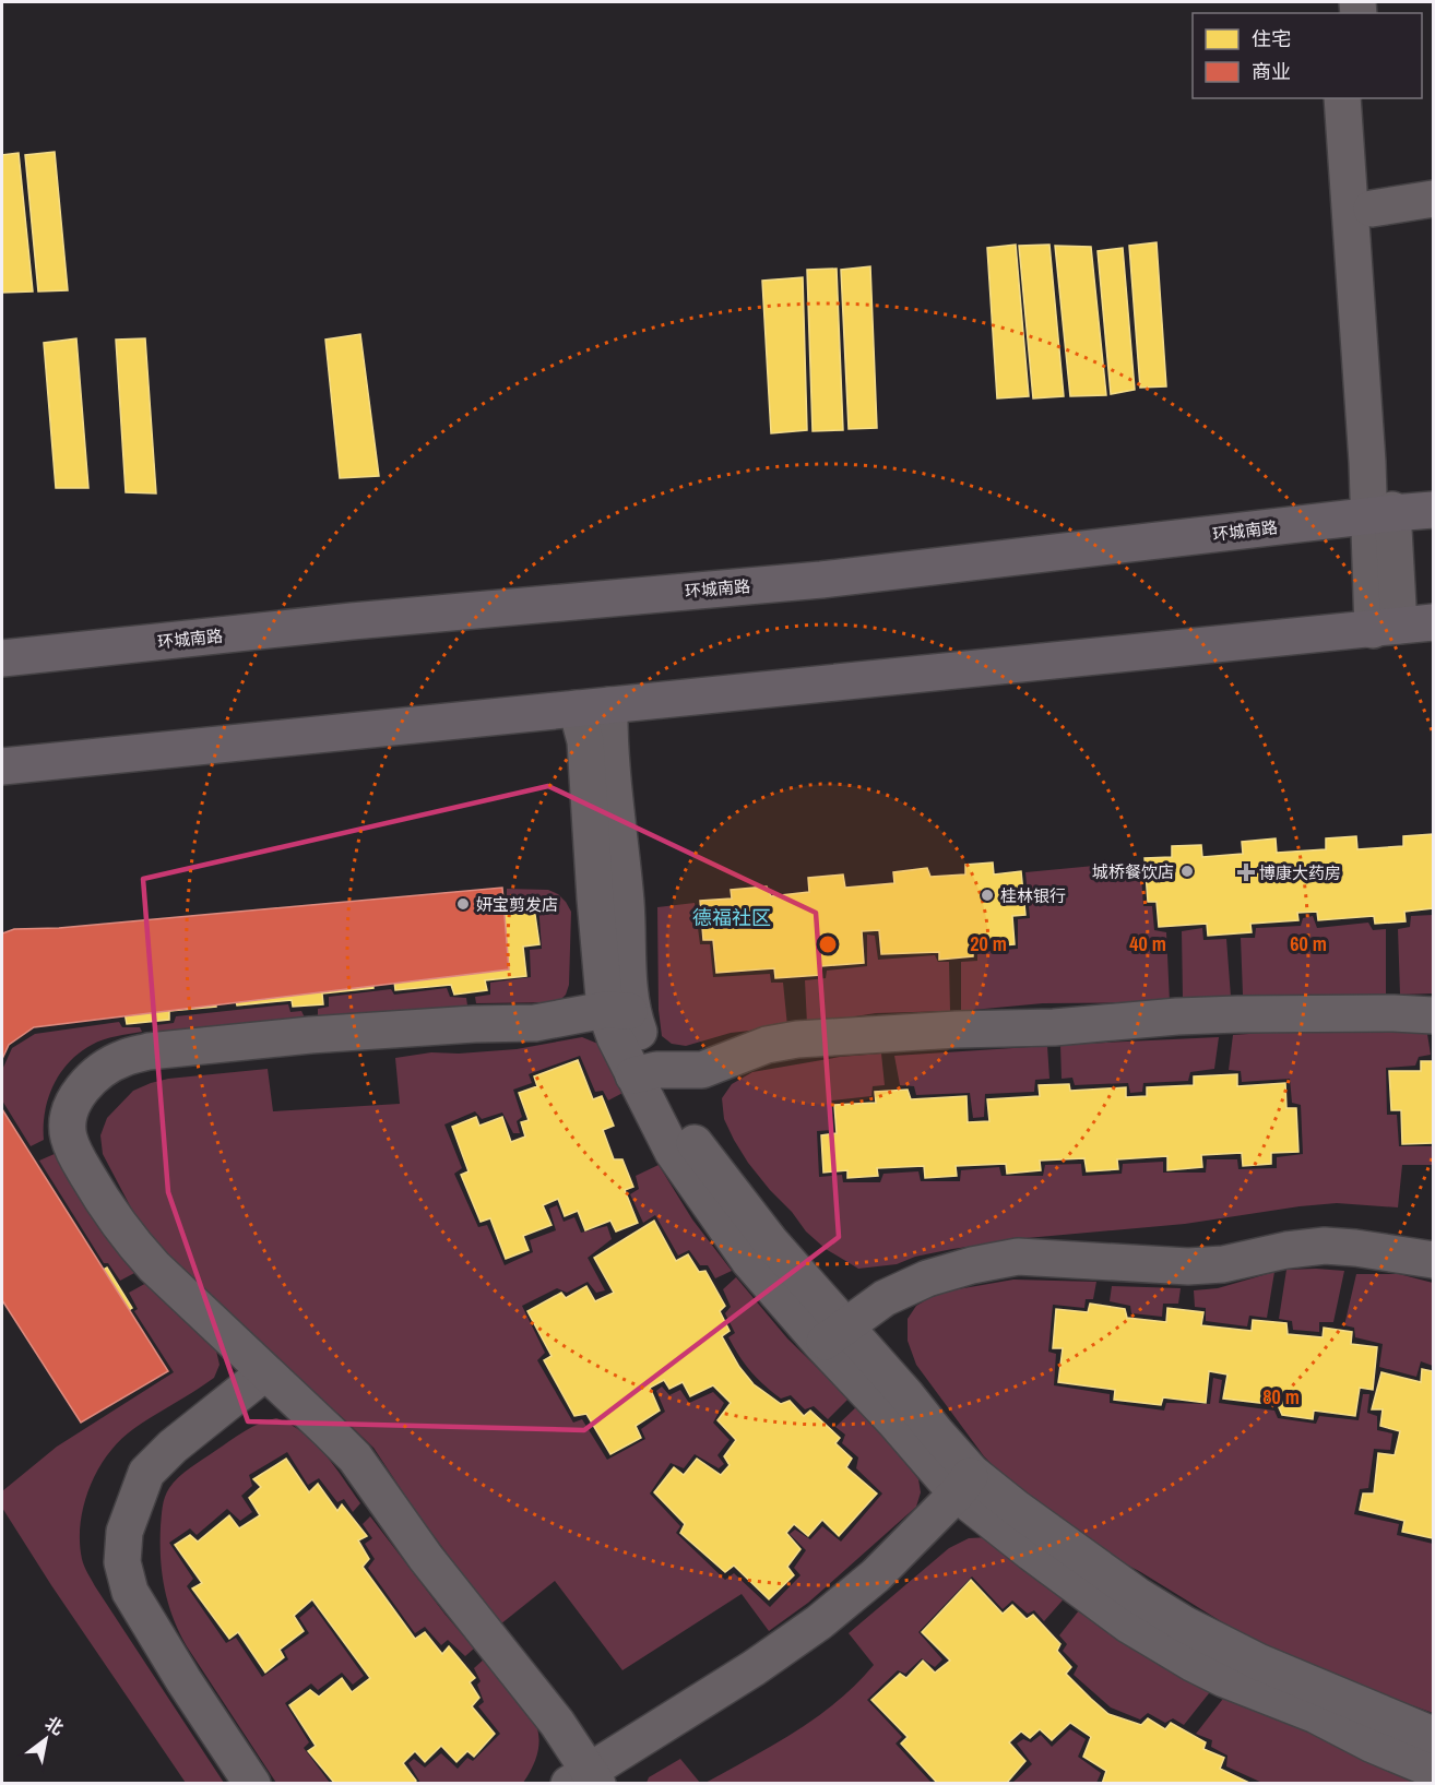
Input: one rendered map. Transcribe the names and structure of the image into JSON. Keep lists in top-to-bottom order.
{
  "streets": {
    "main road": ["环城南路"]
  },
  "districts": ["德福社区"],
  "places": {
    "other": ["城桥餐饮店", "桂林银行", "妍宝剪发店"],
    "health": ["博康大药房"]
  },
  "legend": ["住宅", "商业"],
  "north": "top right",
  "rings": [
    "20 m",
    "40 m",
    "60 m",
    "80 m"
  ]
}
